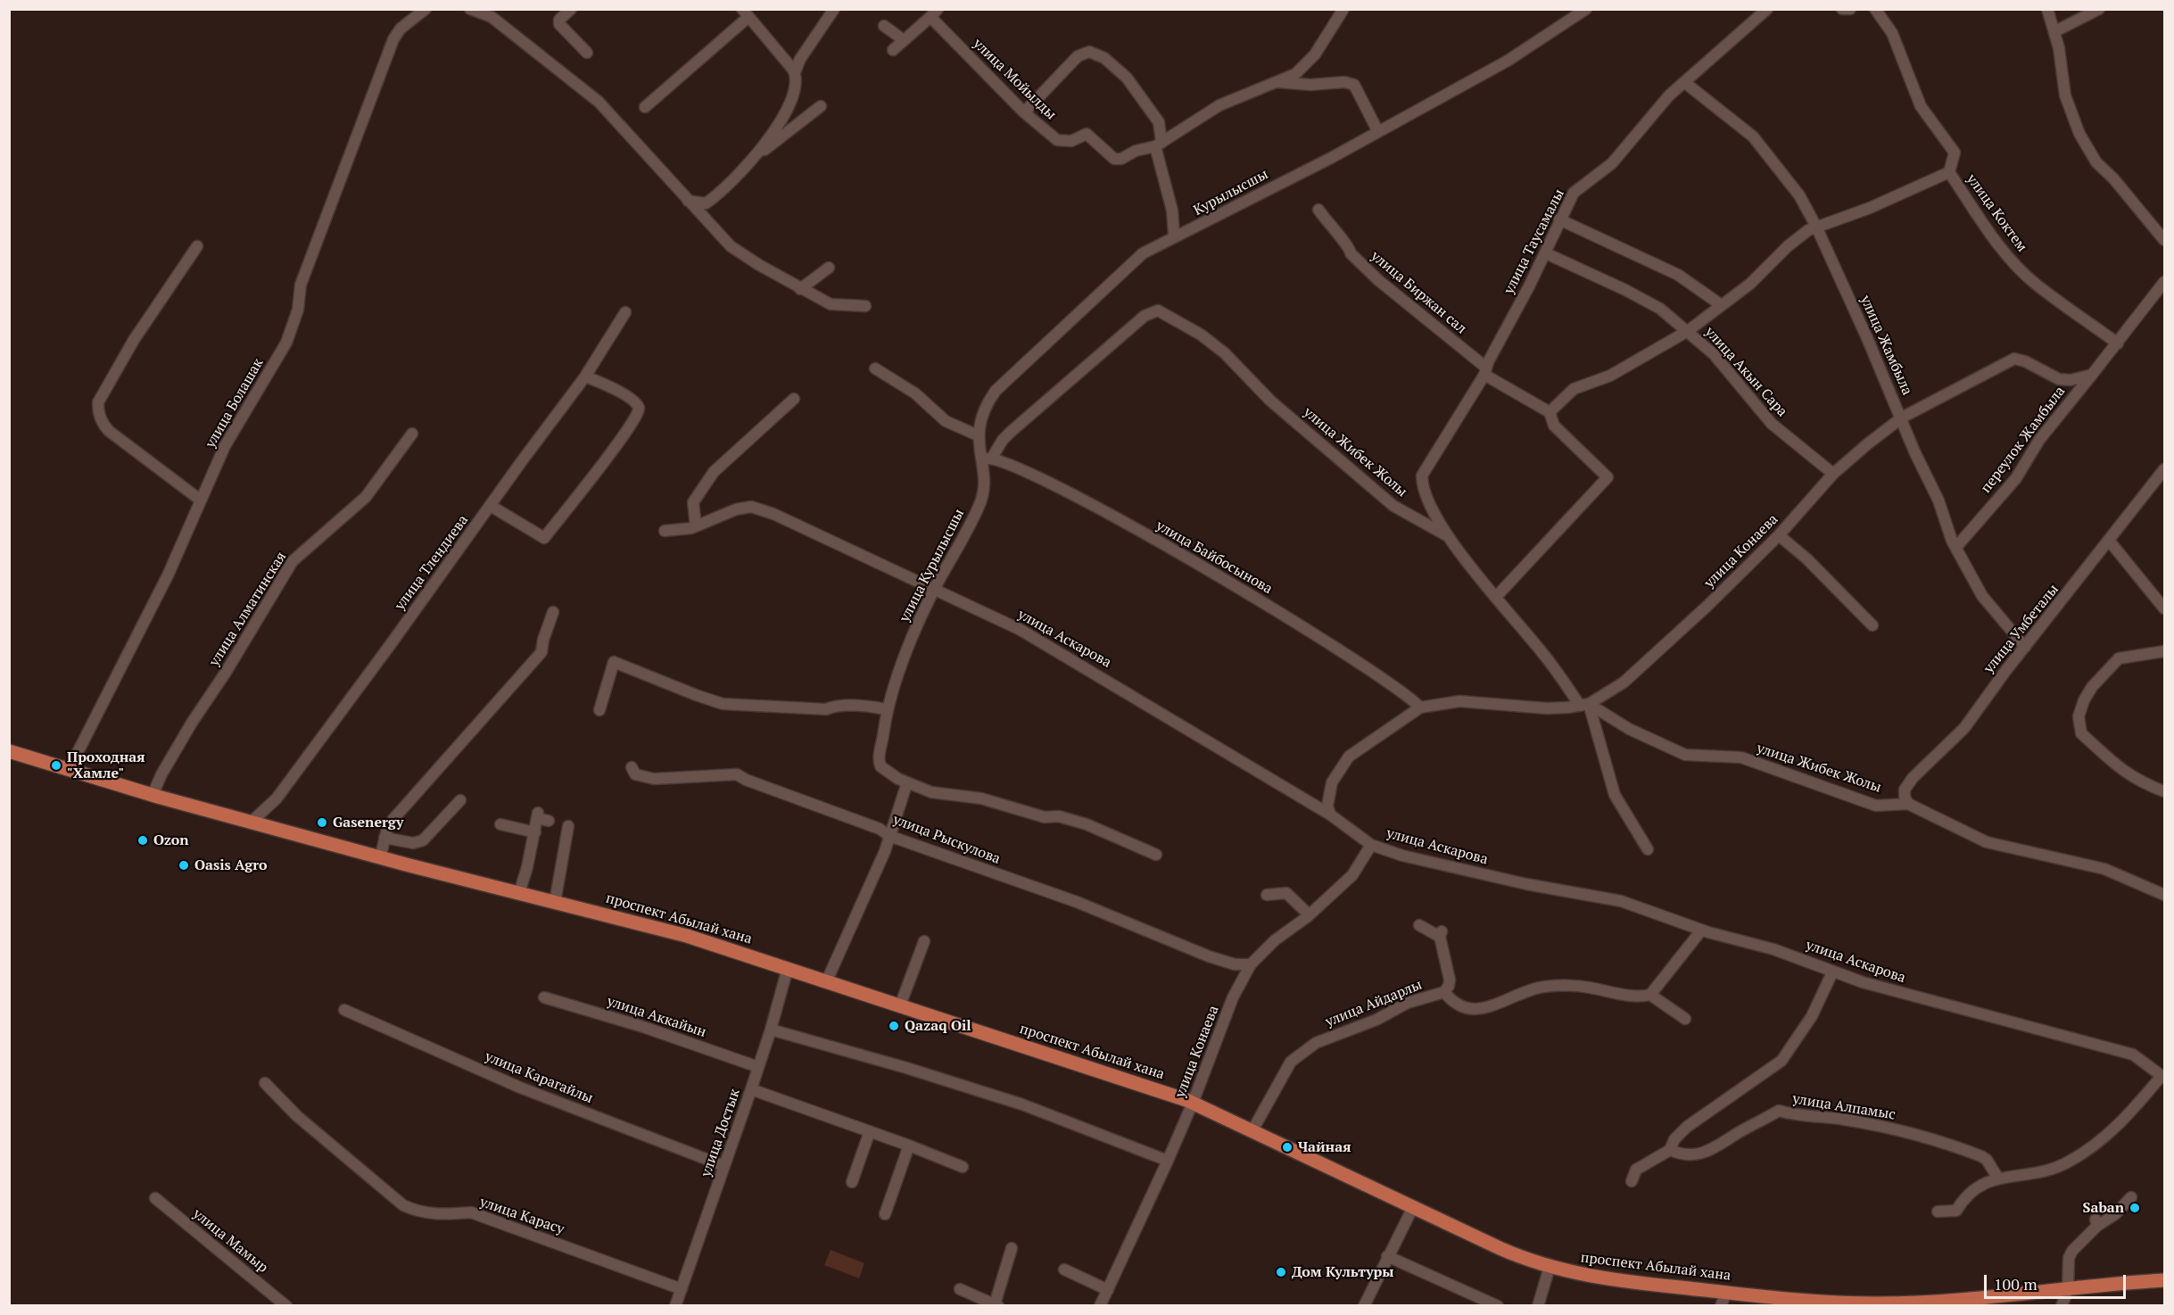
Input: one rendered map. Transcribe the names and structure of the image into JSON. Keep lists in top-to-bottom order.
{
  "streets": {
    "main road": ["проспект Абылай хана"],
    "street": [
      "улица Мойылды",
      "Курылысшы",
      "улица Коктем",
      "улица Таусамалы",
      "улица Биржан сал",
      "улица Жамбыла",
      "улица Акын Сара",
      "улица Болашак",
      "переулок Жамбыла",
      "улица Жибек Жолы",
      "улица Конаева",
      "улица Байбосынова",
      "улица Тлендиева",
      "улица Курылысшы",
      "улица Алматинская",
      "улица Умбеталы",
      "улица Аскарова",
      "улица Рыскулова",
      "улица Айдарлы",
      "улица Аккайын",
      "улица Карагайлы",
      "улица Алпамыс",
      "улица Достык",
      "улица Карасу",
      "улица Мамыр"
    ]
  },
  "crossings": [
    ["Курылысшы", "улица Курылысшы"],
    ["улица Таусамалы", "улица Биржан сал"],
    ["улица Таусамалы", "улица Жамбыла"],
    ["улица Таусамалы", "улица Акын Сара"],
    ["улица Таусамалы", "улица Жибек Жолы"],
    ["улица Биржан сал", "улица Жибек Жолы"],
    ["улица Жамбыла", "переулок Жамбыла"],
    ["улица Жамбыла", "улица Конаева"],
    ["улица Жамбыла", "улица Умбеталы"],
    ["улица Акын Сара", "улица Конаева"],
    ["улица Болашак", "проспект Абылай хана"],
    ["переулок Жамбыла", "улица Конаева"],
    ["улица Жибек Жолы", "улица Конаева"],
    ["улица Жибек Жолы", "улица Байбосынова"],
    ["улица Жибек Жолы", "улица Умбеталы"],
    ["улица Конаева", "улица Байбосынова"],
    ["улица Конаева", "улица Аскарова"],
    ["улица Конаева", "улица Рыскулова"],
    ["улица Конаева", "проспект Абылай хана"],
    ["улица Байбосынова", "улица Курылысшы"],
    ["улица Тлендиева", "проспект Абылай хана"],
    ["улица Курылысшы", "улица Аскарова"],
    ["улица Алматинская", "проспект Абылай хана"],
    ["проспект Абылай хана", "улица Айдарлы"],
    ["проспект Абылай хана", "улица Достык"],
    ["улица Аккайын", "улица Достык"],
    ["улица Карагайлы", "улица Достык"],
    ["улица Достык", "улица Карасу"]
  ],
  "places": [
    "Проходная \"Хамле\"",
    "Gasenergy",
    "Ozon",
    "Oasis Agro",
    "Qazaq Oil",
    "Чайная",
    "Saban",
    "Дом Культуры"
  ],
  "scale_bar": "100 m"
}
